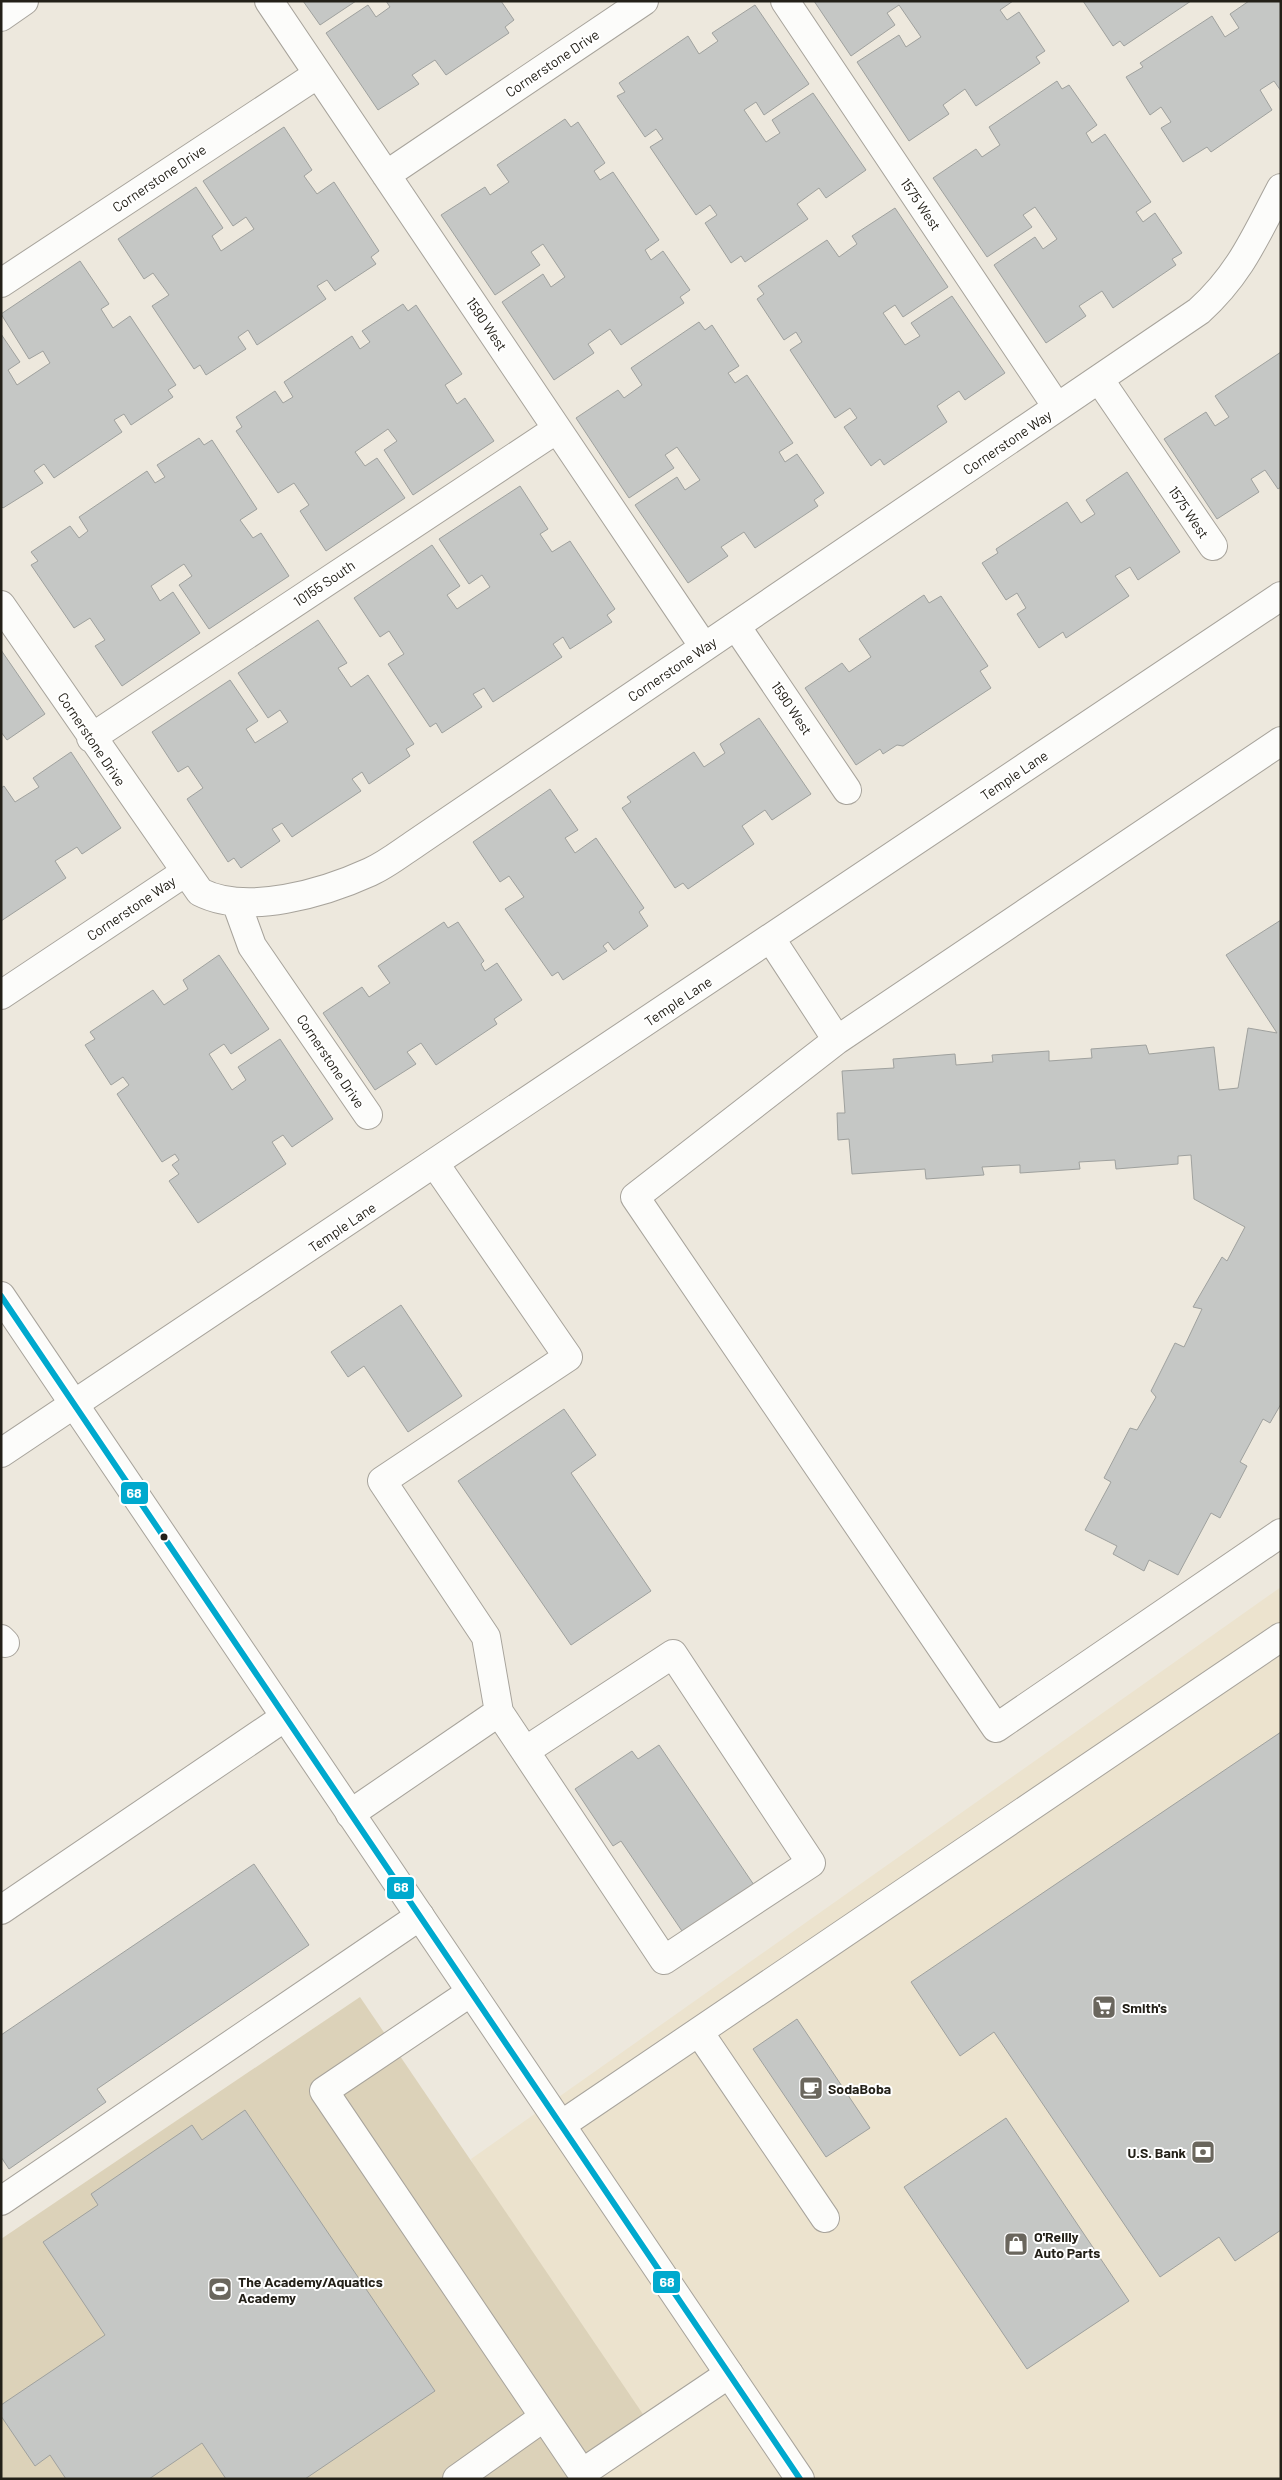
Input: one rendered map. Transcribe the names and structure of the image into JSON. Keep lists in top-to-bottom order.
{
  "streets": {
    "street": [
      "Cornerstone Drive",
      "1575 West",
      "1590 West",
      "Cornerstone Way",
      "10155 South",
      "Temple Lane"
    ]
  },
  "crossings": [
    ["Cornerstone Drive", "1590 West"],
    ["Cornerstone Drive", "Cornerstone Way"],
    ["Cornerstone Drive", "10155 South"],
    ["1575 West", "Cornerstone Way"],
    ["1590 West", "Cornerstone Way"],
    ["1590 West", "10155 South"]
  ],
  "places": {
    "supermarket": ["Smith's"],
    "cafe": ["SodaBoba"],
    "bank": ["U.S. Bank"],
    "shop": ["O'Reilly Auto Parts"],
    "sports": ["The Academy/Aquatics Academy"]
  },
  "lines": ["transit line 68"]
}
